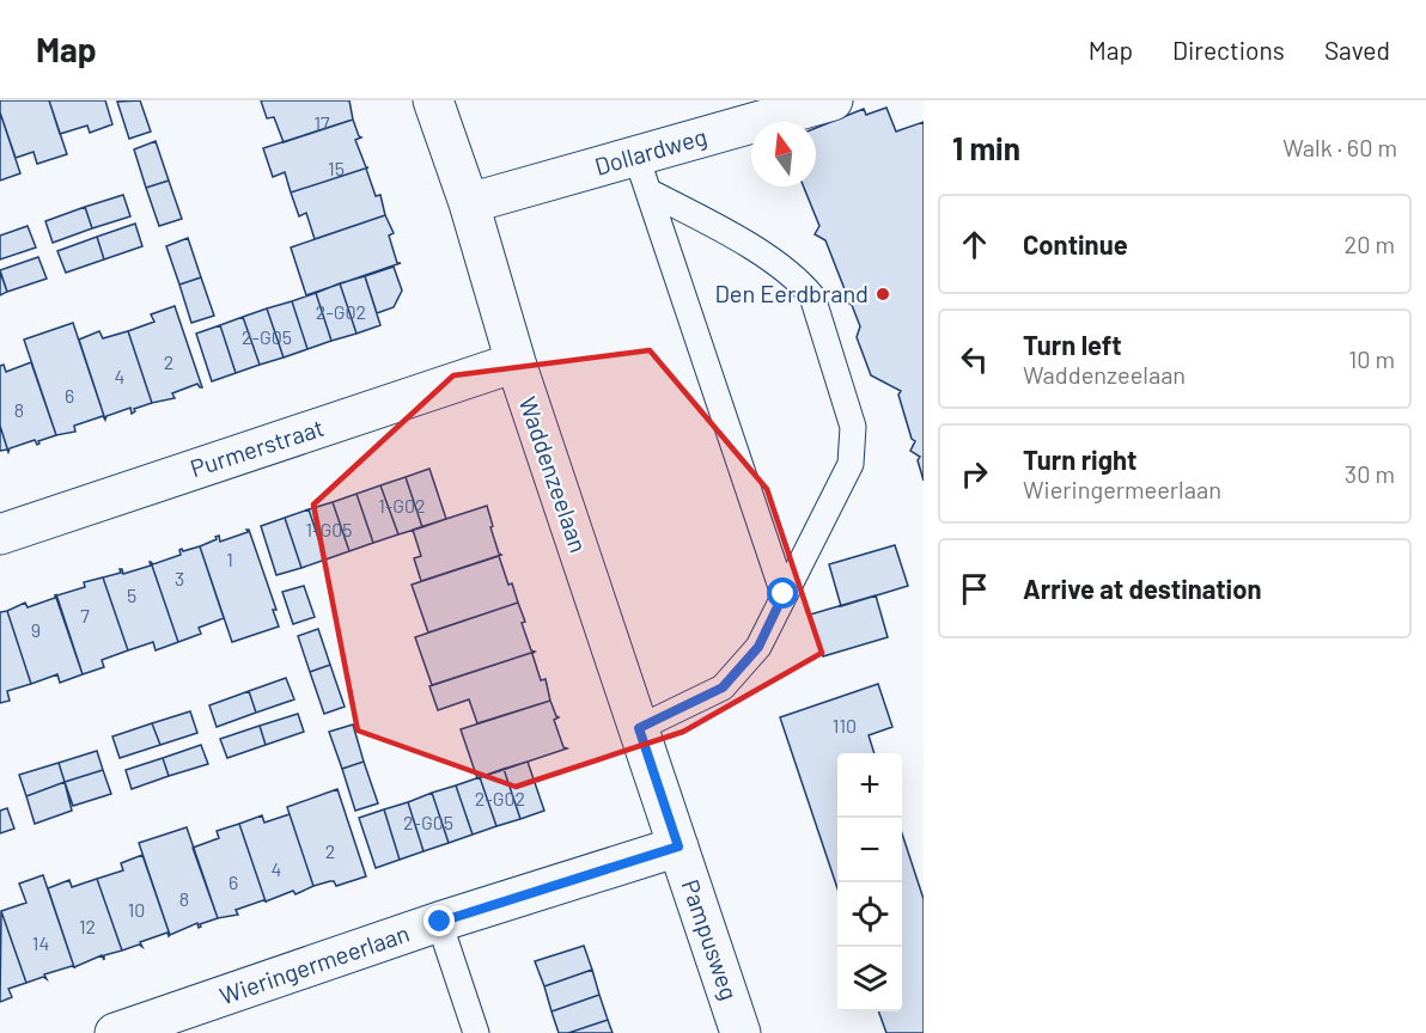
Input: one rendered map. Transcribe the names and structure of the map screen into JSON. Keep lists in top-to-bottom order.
{
  "streets": {
    "street": [
      "Dollardweg",
      "Purmerstraat",
      "Waddenzeelaan",
      "Pampusweg",
      "Wieringermeerlaan"
    ]
  },
  "crossings": [
    ["Dollardweg", "Waddenzeelaan"],
    ["Purmerstraat", "Waddenzeelaan"],
    ["Waddenzeelaan", "Pampusweg"],
    ["Waddenzeelaan", "Wieringermeerlaan"],
    ["Pampusweg", "Wieringermeerlaan"]
  ],
  "places": ["Den Eerdbrand"],
  "house_numbers": [
    "17",
    "15",
    "2-G02",
    "2-G05",
    "2",
    "4",
    "6",
    "8",
    "1-G02",
    "1-G05",
    "1",
    "3",
    "5",
    "7",
    "9",
    "110",
    "2-G02",
    "2-G05",
    "2",
    "4",
    "6",
    "8",
    "10",
    "12",
    "14"
  ],
  "north": "top",
  "page": {
    "header": "Map",
    "nav": ["Map", "Directions", "Saved"],
    "heading": ["1 min", "Walk · 60 m"],
    "list": [
      ["Continue", "20 m"],
      ["Turn left", "Waddenzeelaan", "10 m"],
      ["Turn right", "Wieringermeerlaan", "30 m"],
      "Arrive at destination"
    ],
    "map_buttons": ["+", "−"]
  }
}
